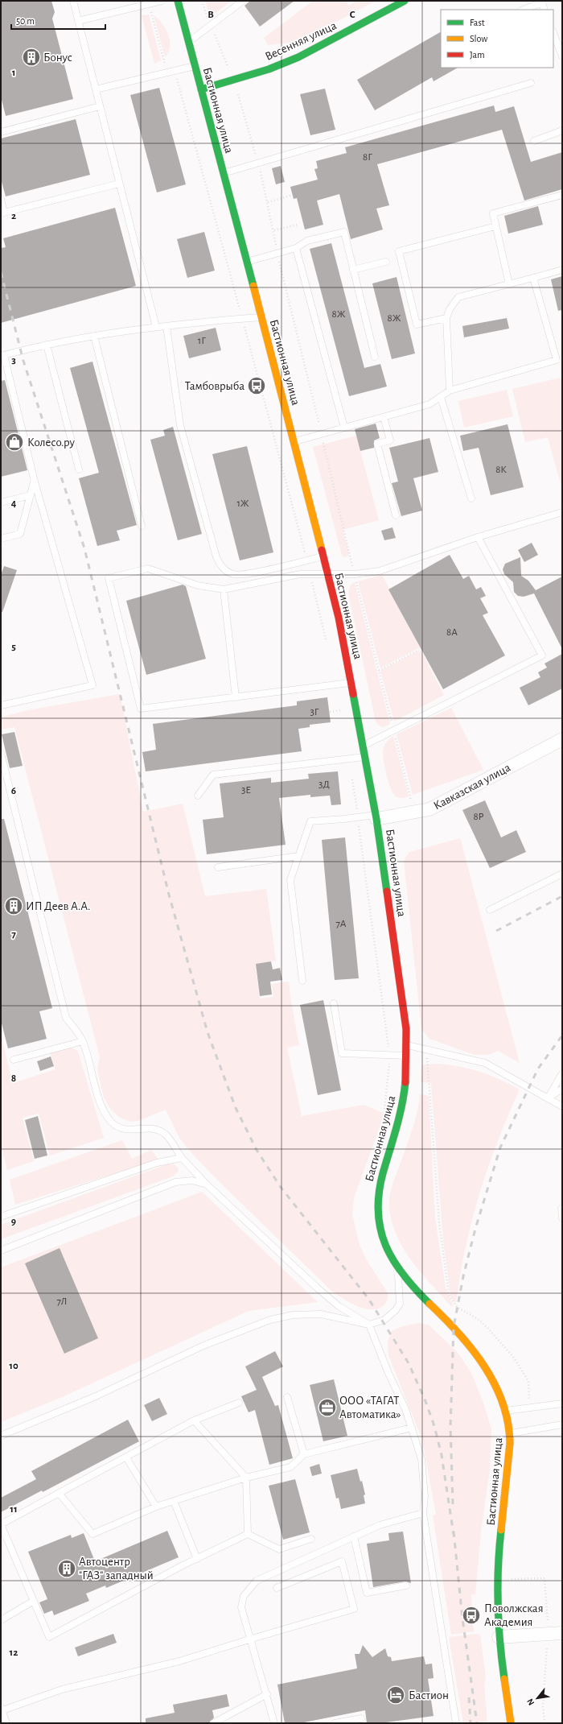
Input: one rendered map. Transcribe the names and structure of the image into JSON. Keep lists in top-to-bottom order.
{
  "streets": {
    "main road": ["Весенняя улица", "Бастионная улица"],
    "street": ["Кавказская улица"]
  },
  "crossings": [
    ["Весенняя улица", "Бастионная улица"],
    ["Бастионная улица", "Кавказская улица"]
  ],
  "places": {
    "building": ["Бонус", "ИП Деев А.А.", "Автоцентр \"ГАЗ\" западный"],
    "bus stop": ["Тамбоврыба", "Поволжская Академия"],
    "shop": ["Колесо.ру"],
    "office": ["ООО «ТАГАТ Автоматика»"],
    "hotel": ["Бастион"]
  },
  "house_numbers": [
    "8Г",
    "8Ж",
    "8Ж",
    "1Г",
    "8К",
    "1Ж",
    "8А",
    "3Г",
    "3Д",
    "3Е",
    "8Р",
    "7А",
    "7Л"
  ],
  "legend": ["Fast", "Slow", "Jam"],
  "scale_bar": "50 m",
  "north": "bottom left",
  "grid": {
    "columns": ["B", "C"],
    "rows": [
      "1",
      "2",
      "3",
      "4",
      "5",
      "6",
      "7",
      "8",
      "9",
      "10",
      "11",
      "12"
    ]
  }
}
